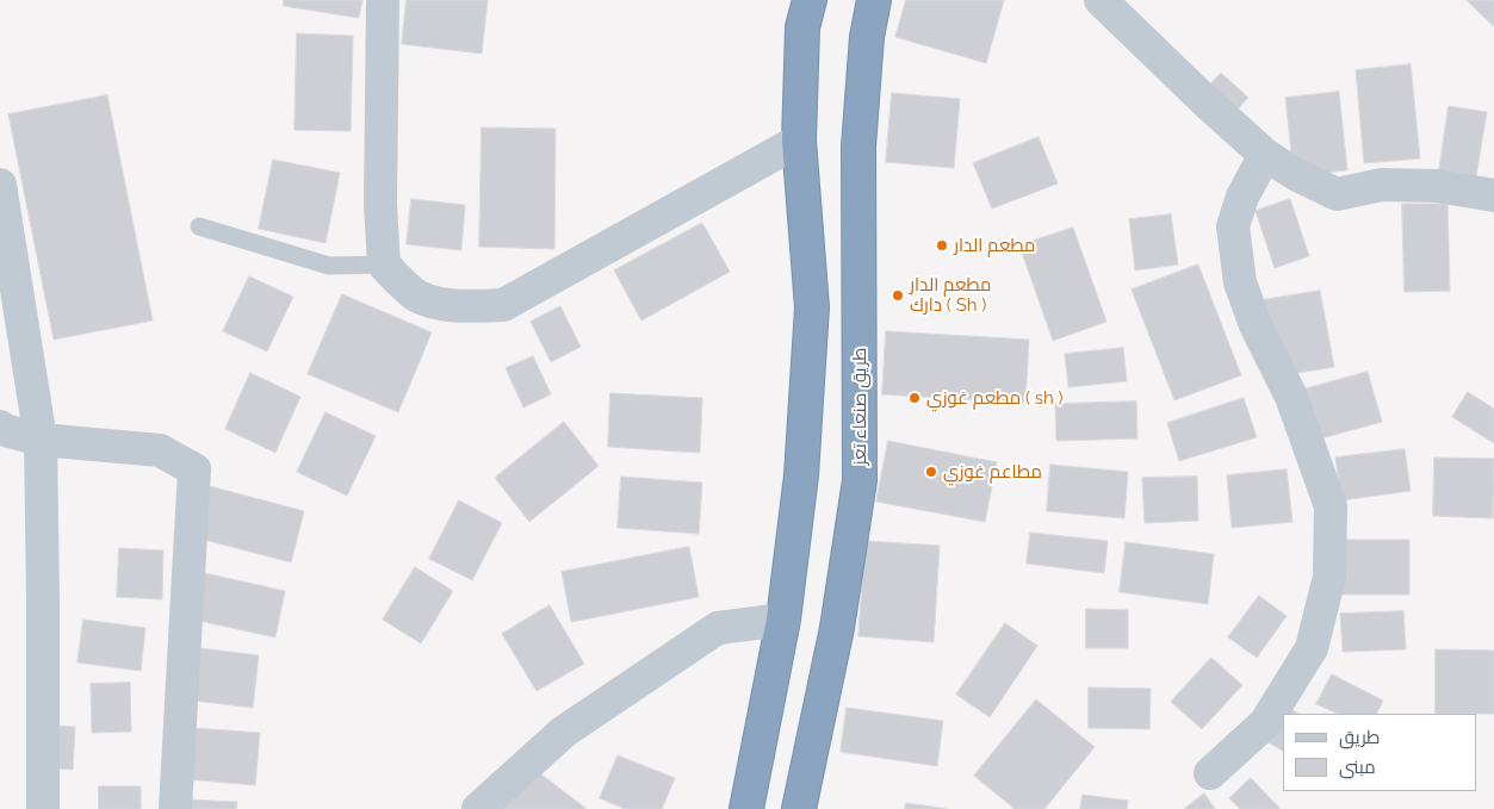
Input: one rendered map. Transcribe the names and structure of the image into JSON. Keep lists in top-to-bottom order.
{
  "streets": {
    "highway": ["طريق صنعاء تعز"]
  },
  "places": [
    "مطعم الدار",
    "مطعم الدار دارك ( Sh )",
    "مطعم غوزي ( sh )",
    "مطاعم غوزي"
  ],
  "legend": ["طريق", "مبنى"]
}
